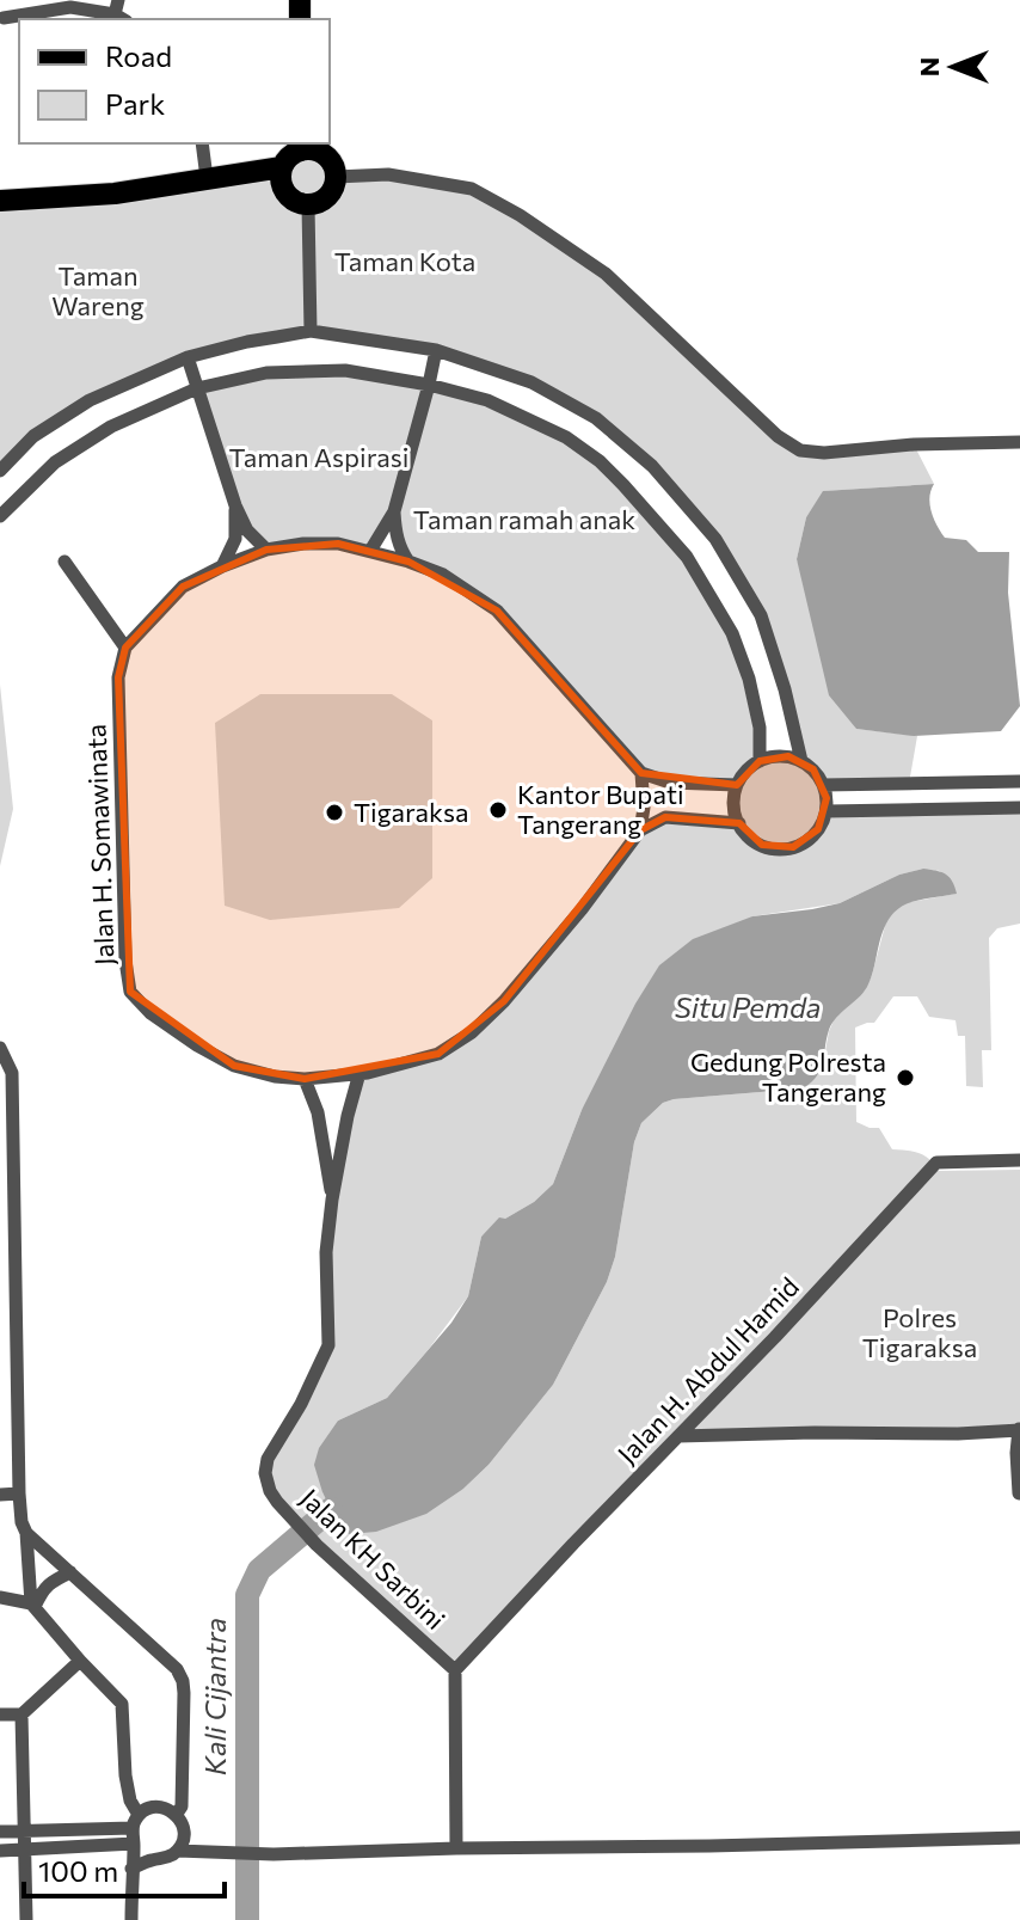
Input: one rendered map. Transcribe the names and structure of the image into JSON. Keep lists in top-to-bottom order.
{
  "streets": {
    "street": ["Jalan H. Somawinata", "Jalan H. Abdul Hamid", "Jalan KH Sarbini"]
  },
  "crossings": [
    ["Jalan H. Somawinata", "Jalan KH Sarbini"],
    ["Jalan H. Abdul Hamid", "Jalan KH Sarbini"]
  ],
  "water": ["Situ Pemda", "Kali Cijantra"],
  "parks": [
    "Taman Kota",
    "Taman Wareng",
    "Taman Aspirasi",
    "Taman ramah anak",
    "Polres Tigaraksa"
  ],
  "places": ["Kantor Bupati Tangerang", "Tigaraksa", "Gedung Polresta Tangerang"],
  "legend": ["Road", "Park"],
  "scale_bar": "100 m",
  "north": "left"
}
